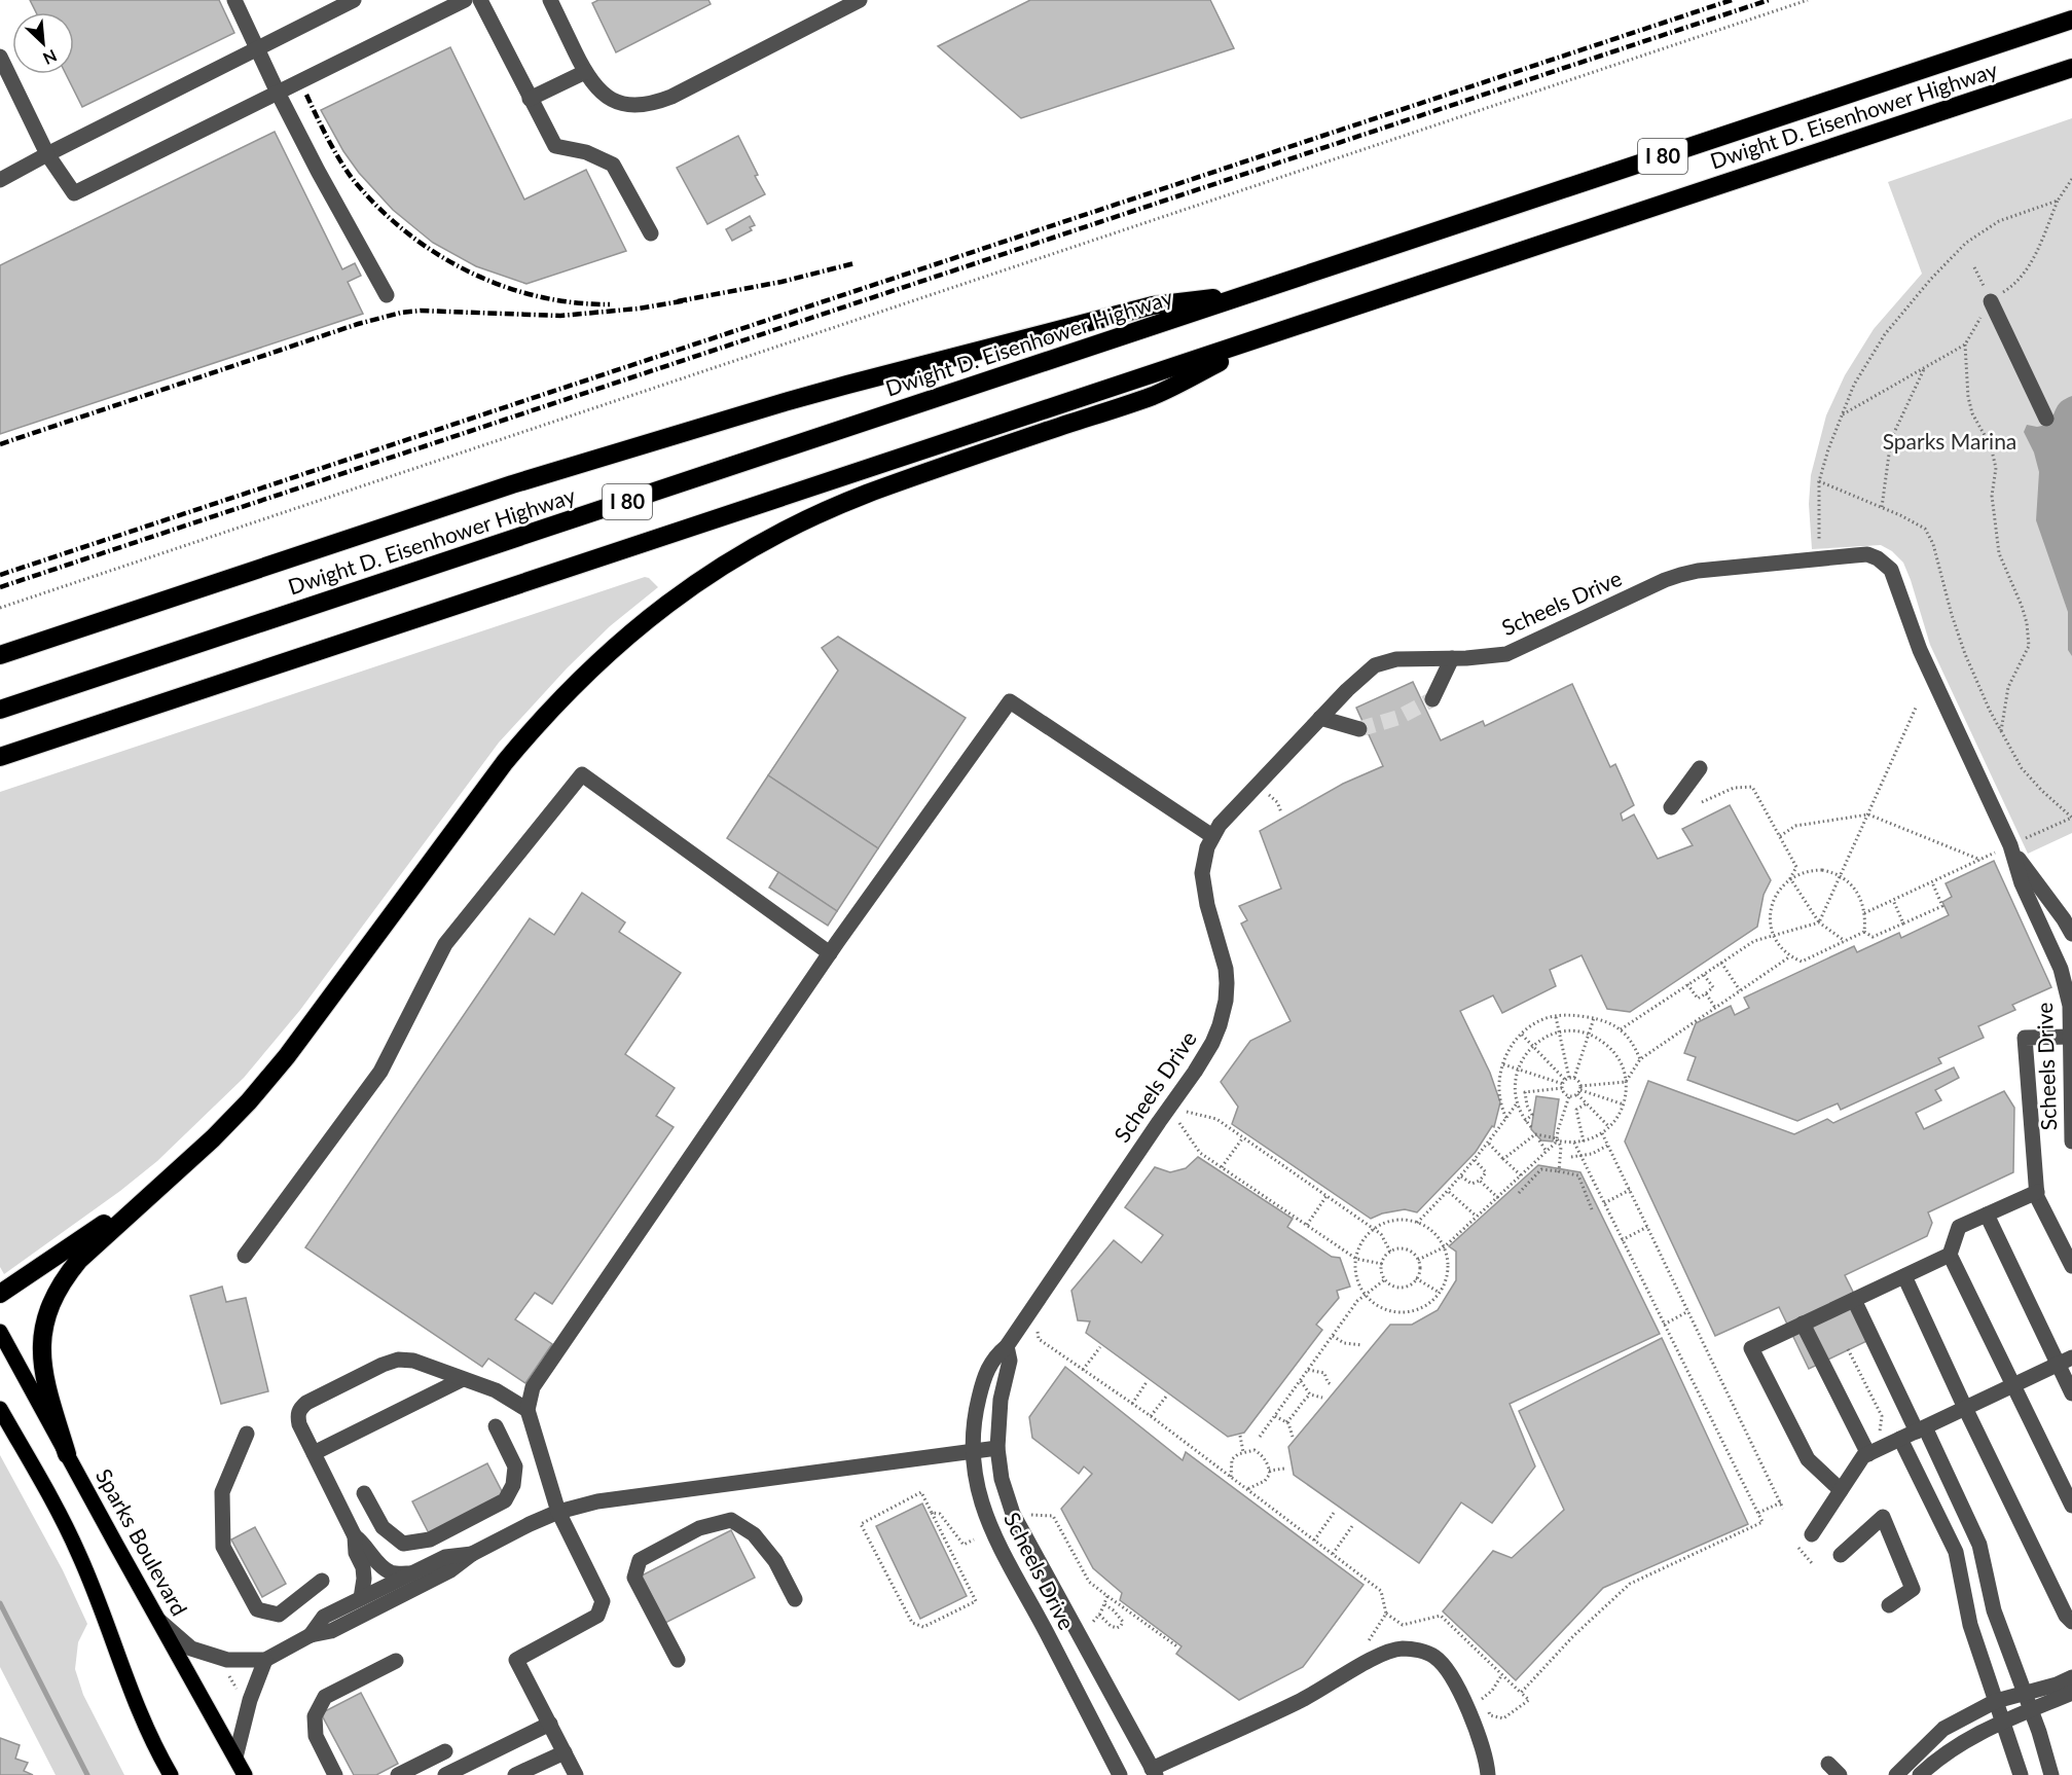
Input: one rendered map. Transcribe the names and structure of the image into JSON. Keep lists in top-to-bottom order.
{
  "streets": {
    "highway": ["Dwight D. Eisenhower Highway", "I 80"],
    "main road": ["Sparks Boulevard"],
    "street": ["Scheels Drive"]
  },
  "parks": ["Sparks Marina"],
  "north": "bottom right"
}
